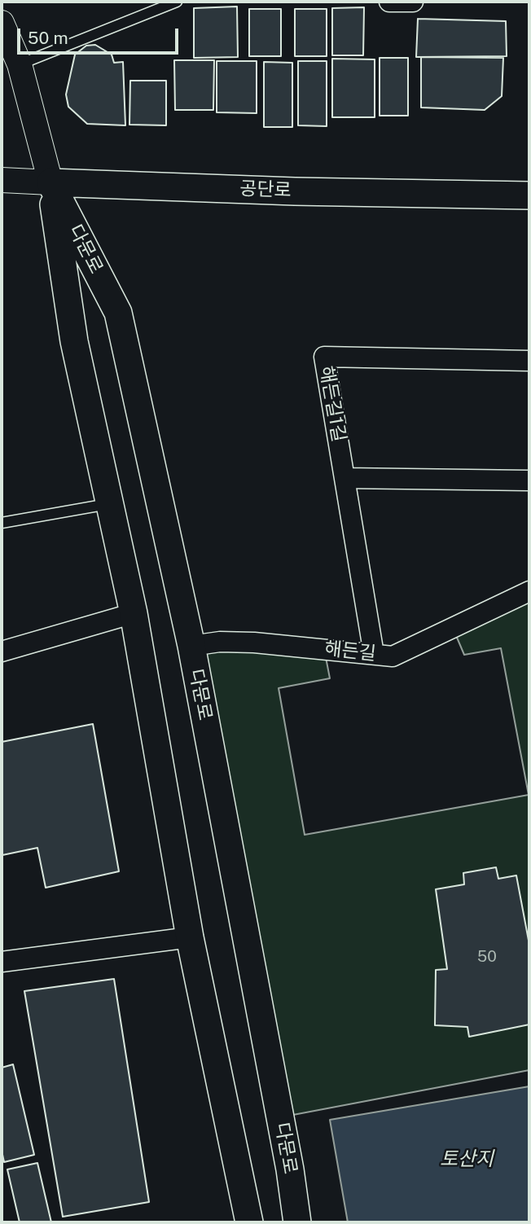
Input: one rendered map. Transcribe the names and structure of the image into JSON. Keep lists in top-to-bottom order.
{
  "streets": {
    "main road": ["공단로", "다문로"],
    "street": ["해든길1길", "해든길"]
  },
  "crossings": [
    ["공단로", "다문로"],
    ["다문로", "해든길"],
    ["해든길1길", "해든길"]
  ],
  "water": ["토산지"],
  "house_numbers": ["50"],
  "scale_bar": "50 m"
}
